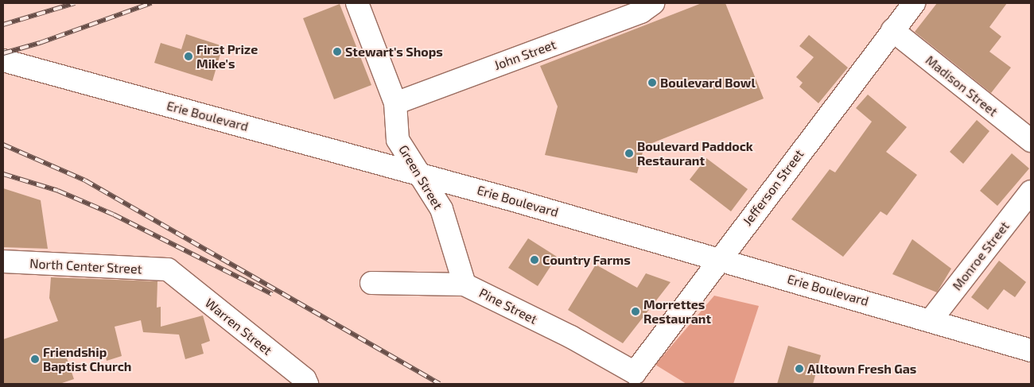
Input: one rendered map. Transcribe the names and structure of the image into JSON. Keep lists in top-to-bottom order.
{
  "streets": {
    "main road": [
      "John Street",
      "Madison Street",
      "Erie Boulevard",
      "Green Street",
      "Jefferson Street",
      "Monroe Street",
      "North Center Street",
      "Pine Street",
      "Warren Street"
    ]
  },
  "crossings": [
    ["John Street", "Green Street"],
    ["Madison Street", "Jefferson Street"],
    ["Erie Boulevard", "Green Street"],
    ["Erie Boulevard", "Jefferson Street"],
    ["Erie Boulevard", "Monroe Street"],
    ["Green Street", "Pine Street"],
    ["Jefferson Street", "Pine Street"],
    ["North Center Street", "Warren Street"]
  ],
  "places": [
    "Stewart's Shops",
    "First Prize Mike's",
    "Boulevard Bowl",
    "Boulevard Paddock Restaurant",
    "Country Farms",
    "Morrettes Restaurant",
    "Friendship Baptist Church",
    "Alltown Fresh Gas"
  ]
}
